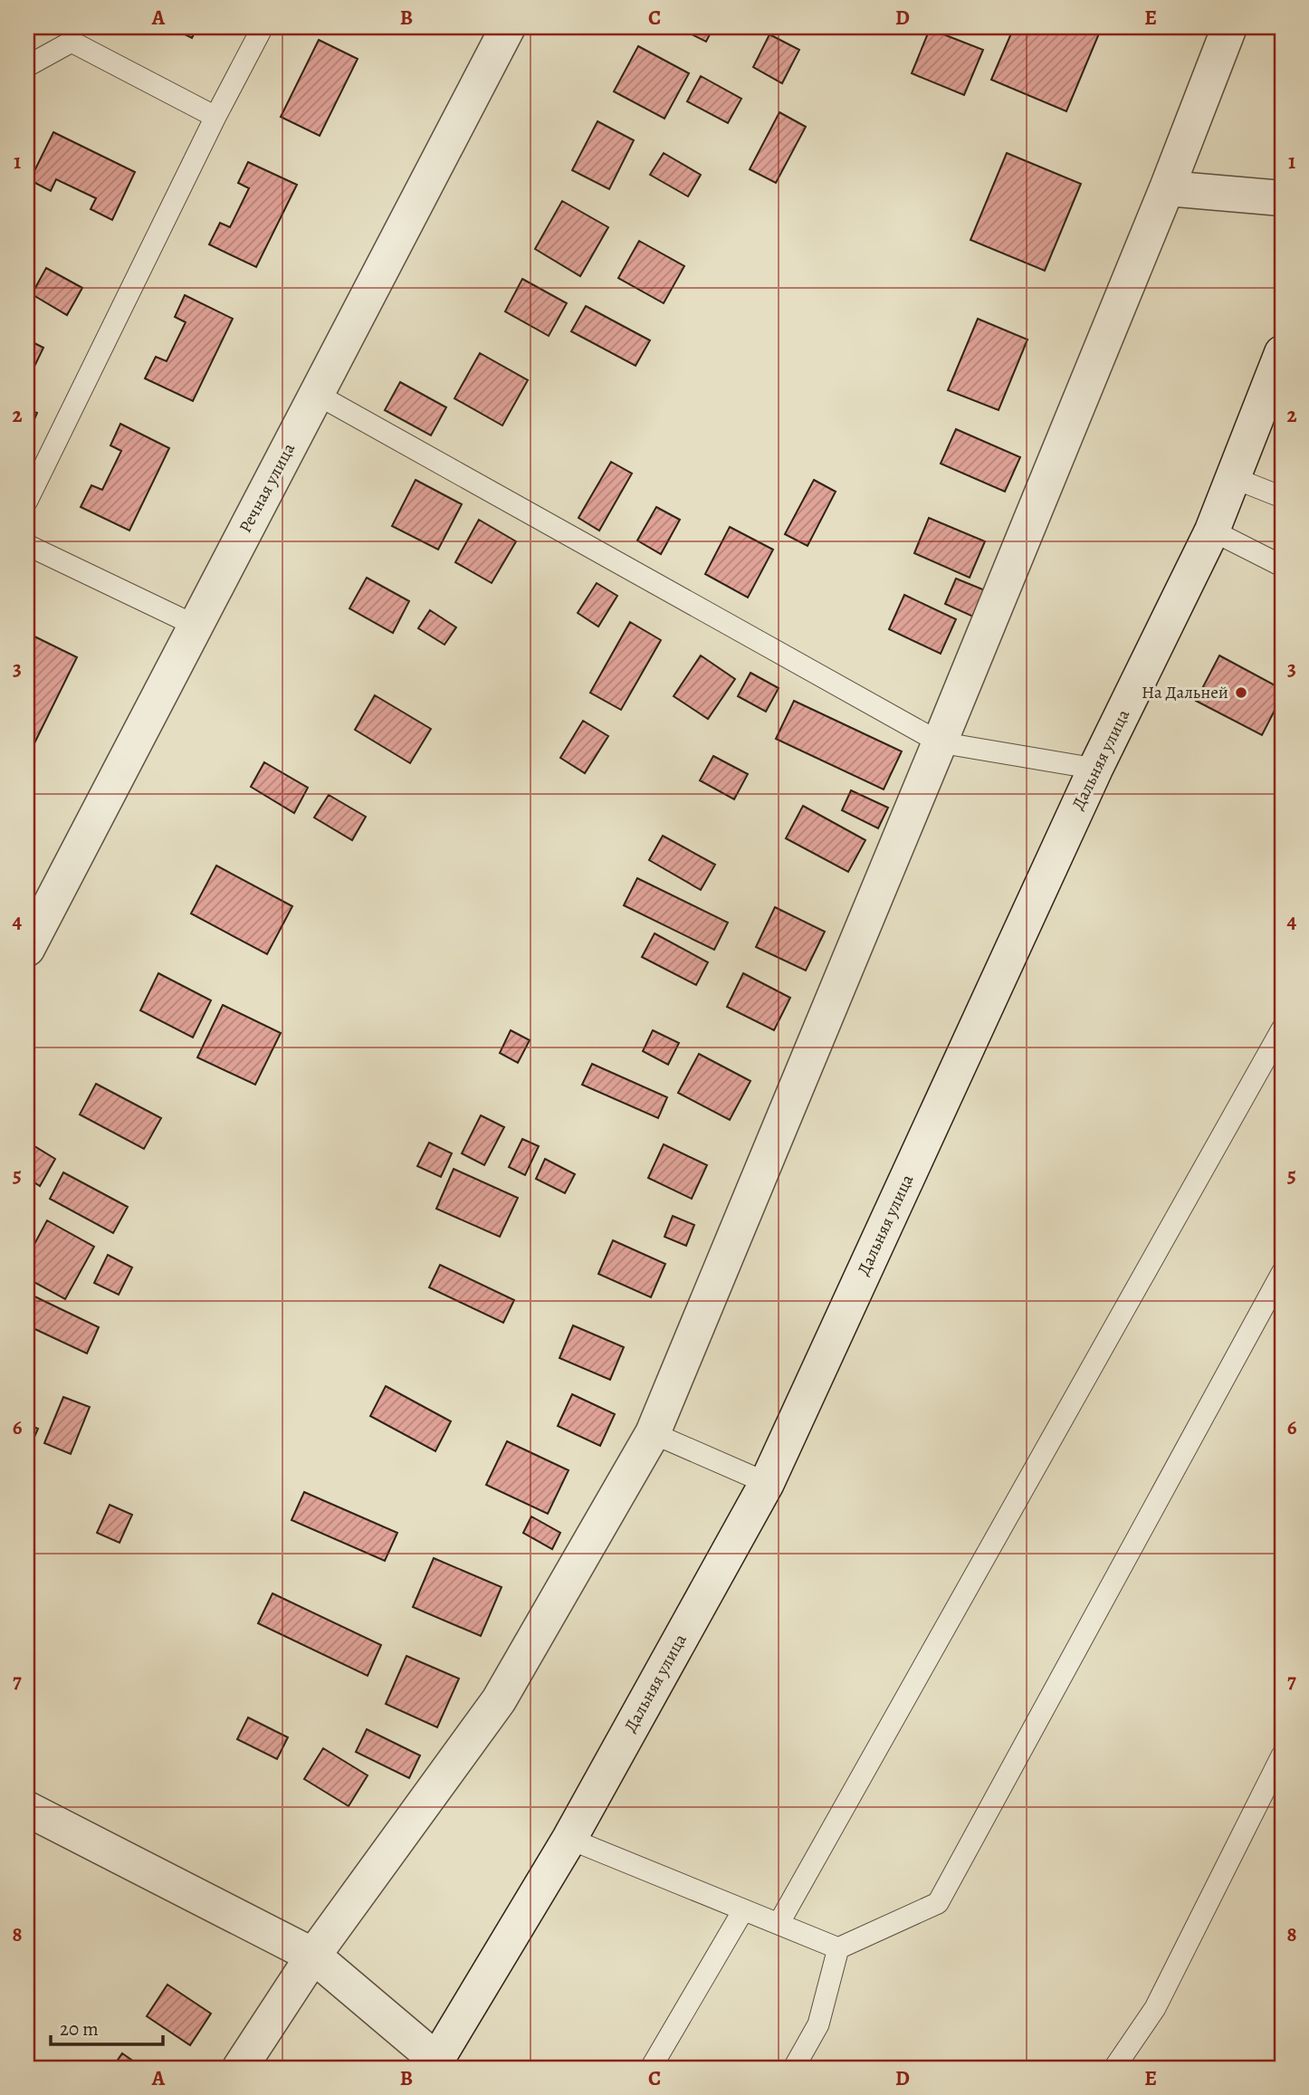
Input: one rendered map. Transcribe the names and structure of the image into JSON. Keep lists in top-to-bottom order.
{
  "streets": {
    "street": ["Речная улица", "Дальняя улица"]
  },
  "places": ["На Дальней"],
  "scale_bar": "20 m",
  "grid": {
    "columns": [
      "A",
      "B",
      "C",
      "D",
      "E"
    ],
    "rows": [
      "1",
      "2",
      "3",
      "4",
      "5",
      "6",
      "7",
      "8"
    ]
  }
}
